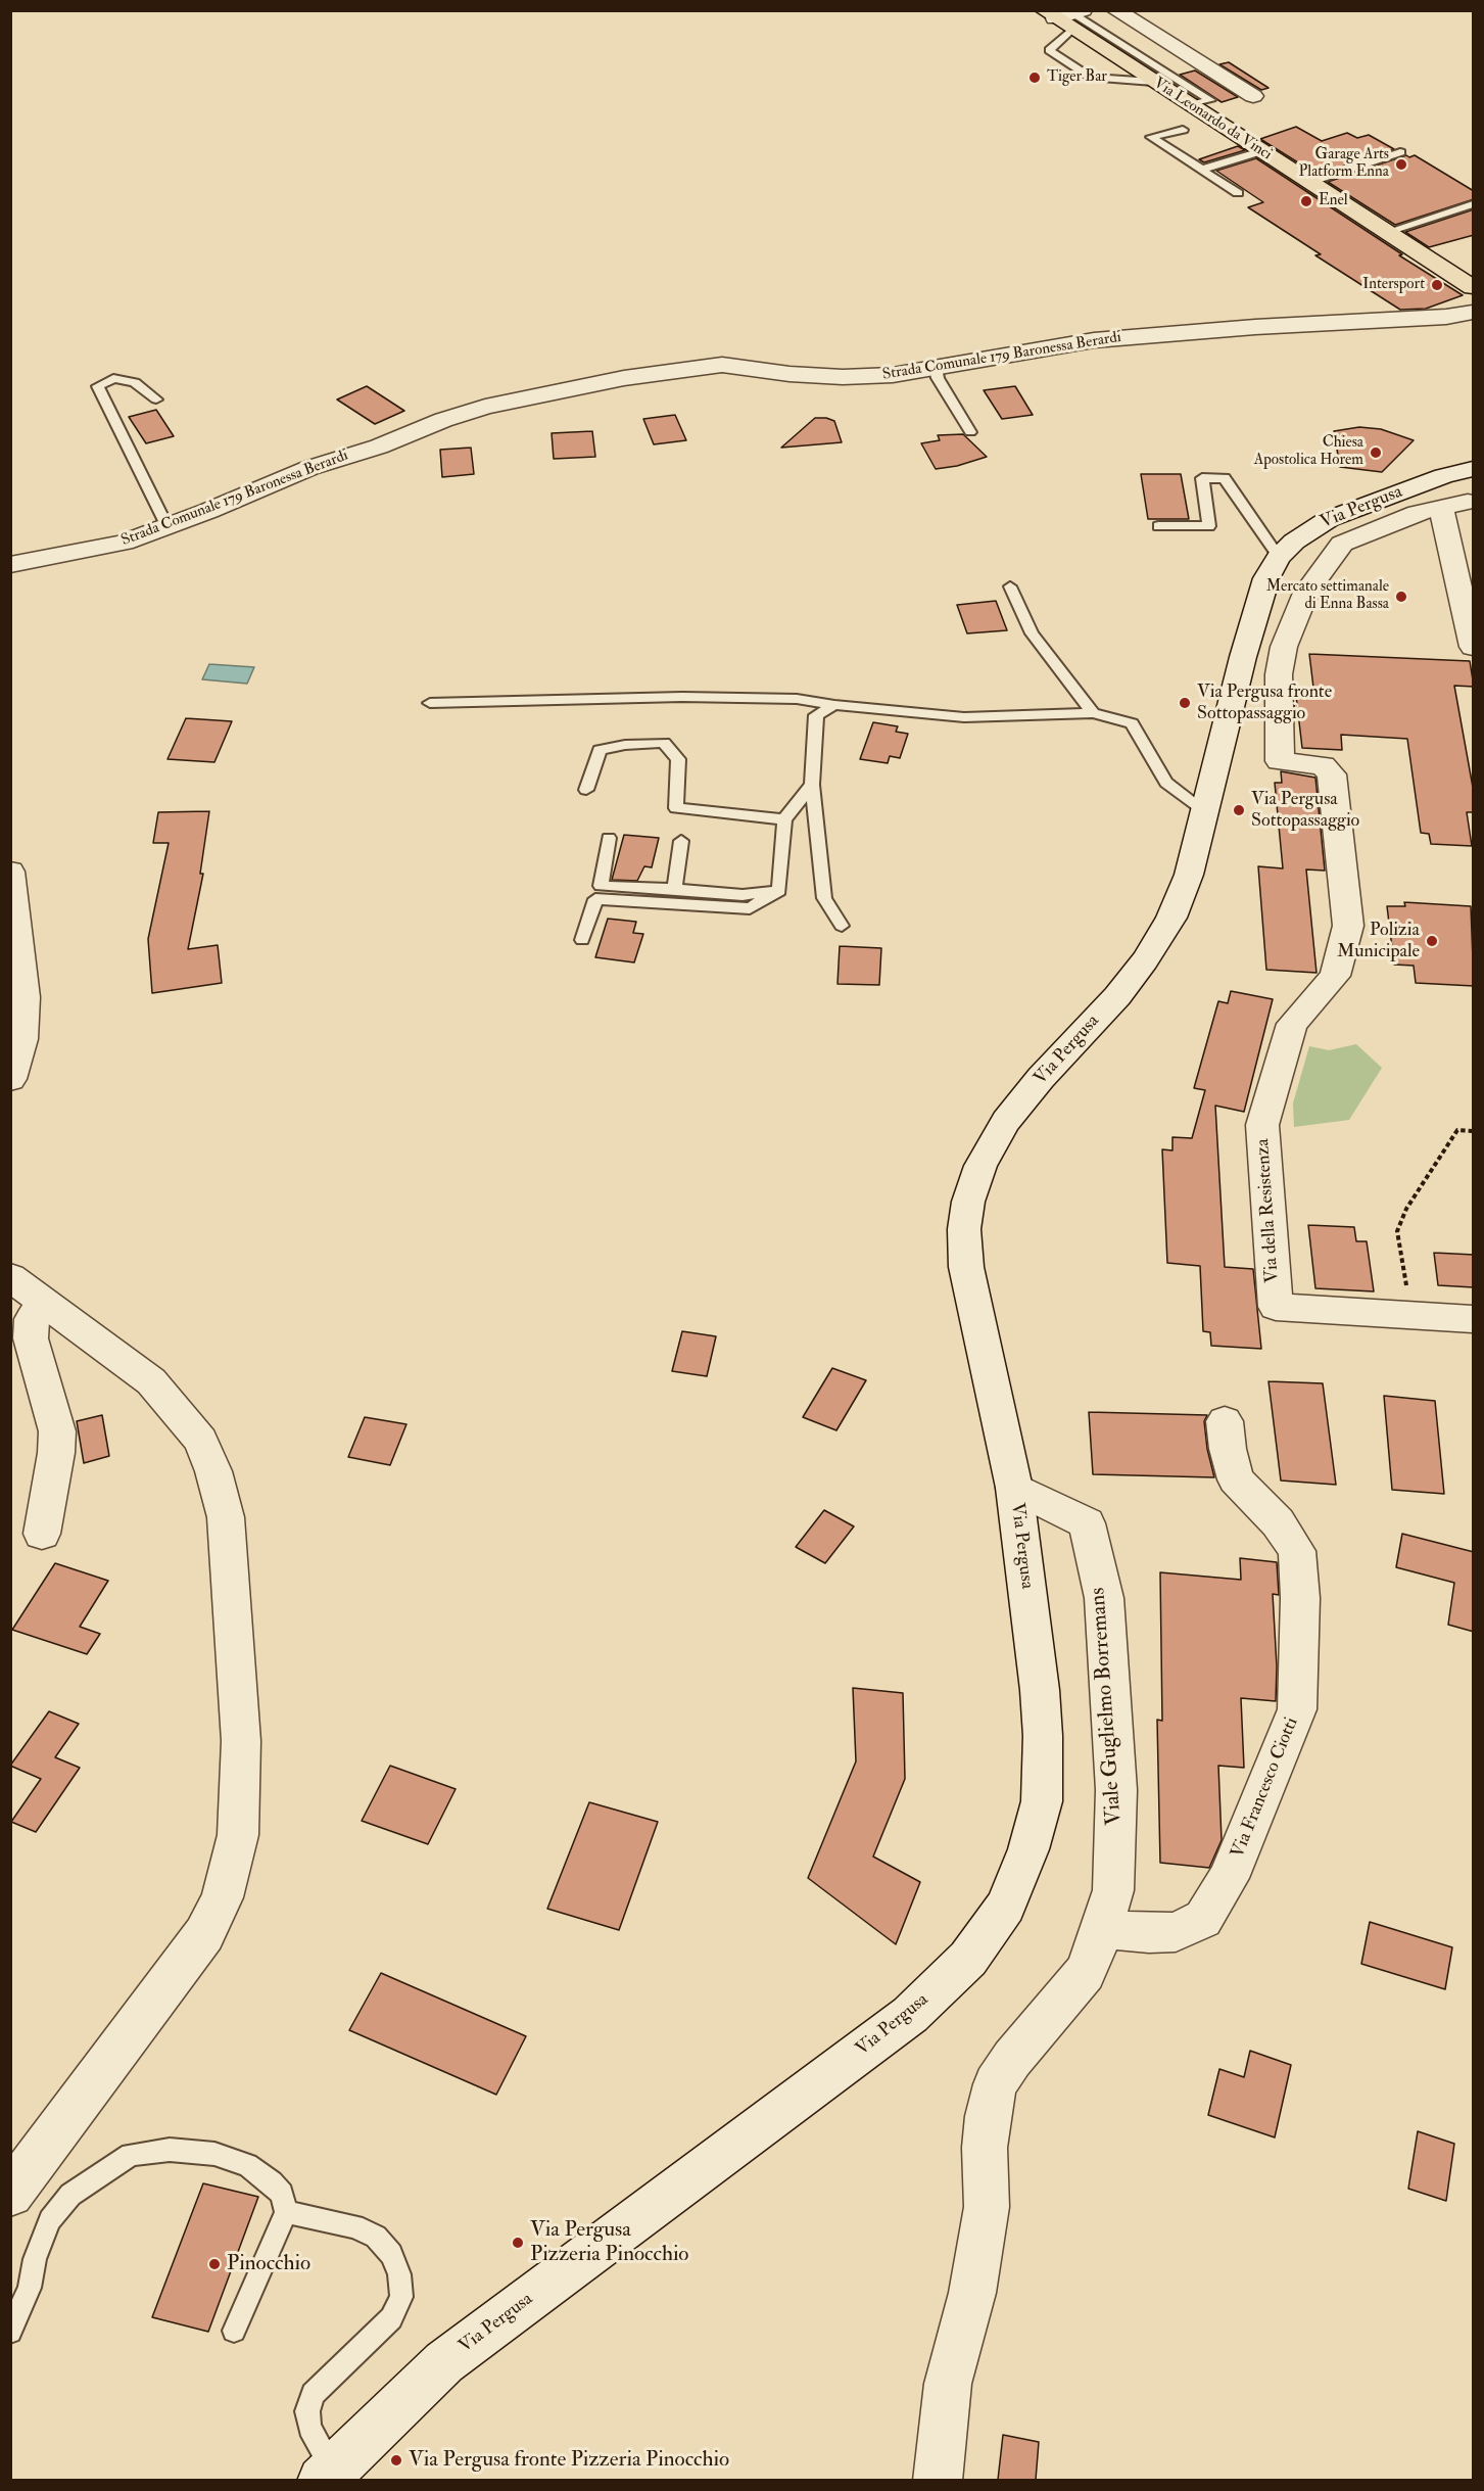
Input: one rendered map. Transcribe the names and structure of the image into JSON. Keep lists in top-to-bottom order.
{
  "streets": {
    "main road": ["Via Leonardo da Vinci"],
    "street": [
      "Strada Comunale 179 Baronessa Berardi",
      "Via Pergusa",
      "Via della Resistenza",
      "Viale Guglielmo Borremans",
      "Via Francesco Ciotti"
    ]
  },
  "crossings": [
    ["Via Pergusa", "Via della Resistenza"],
    ["Via Pergusa", "Viale Guglielmo Borremans"],
    ["Viale Guglielmo Borremans", "Via Francesco Ciotti"]
  ],
  "places": [
    "Tiger Bar",
    "Garage Arts Platform Enna",
    "Enel",
    "Intersport",
    "Chiesa Apostolica Horem",
    "Mercato settimanale di Enna Bassa",
    "Via Pergusa fronte Sottopassaggio",
    "Via Pergusa Sottopassaggio",
    "Polizia Municipale",
    "Via Pergusa Pizzeria Pinocchio",
    "Pinocchio",
    "Via Pergusa fronte Pizzeria Pinocchio"
  ]
}
